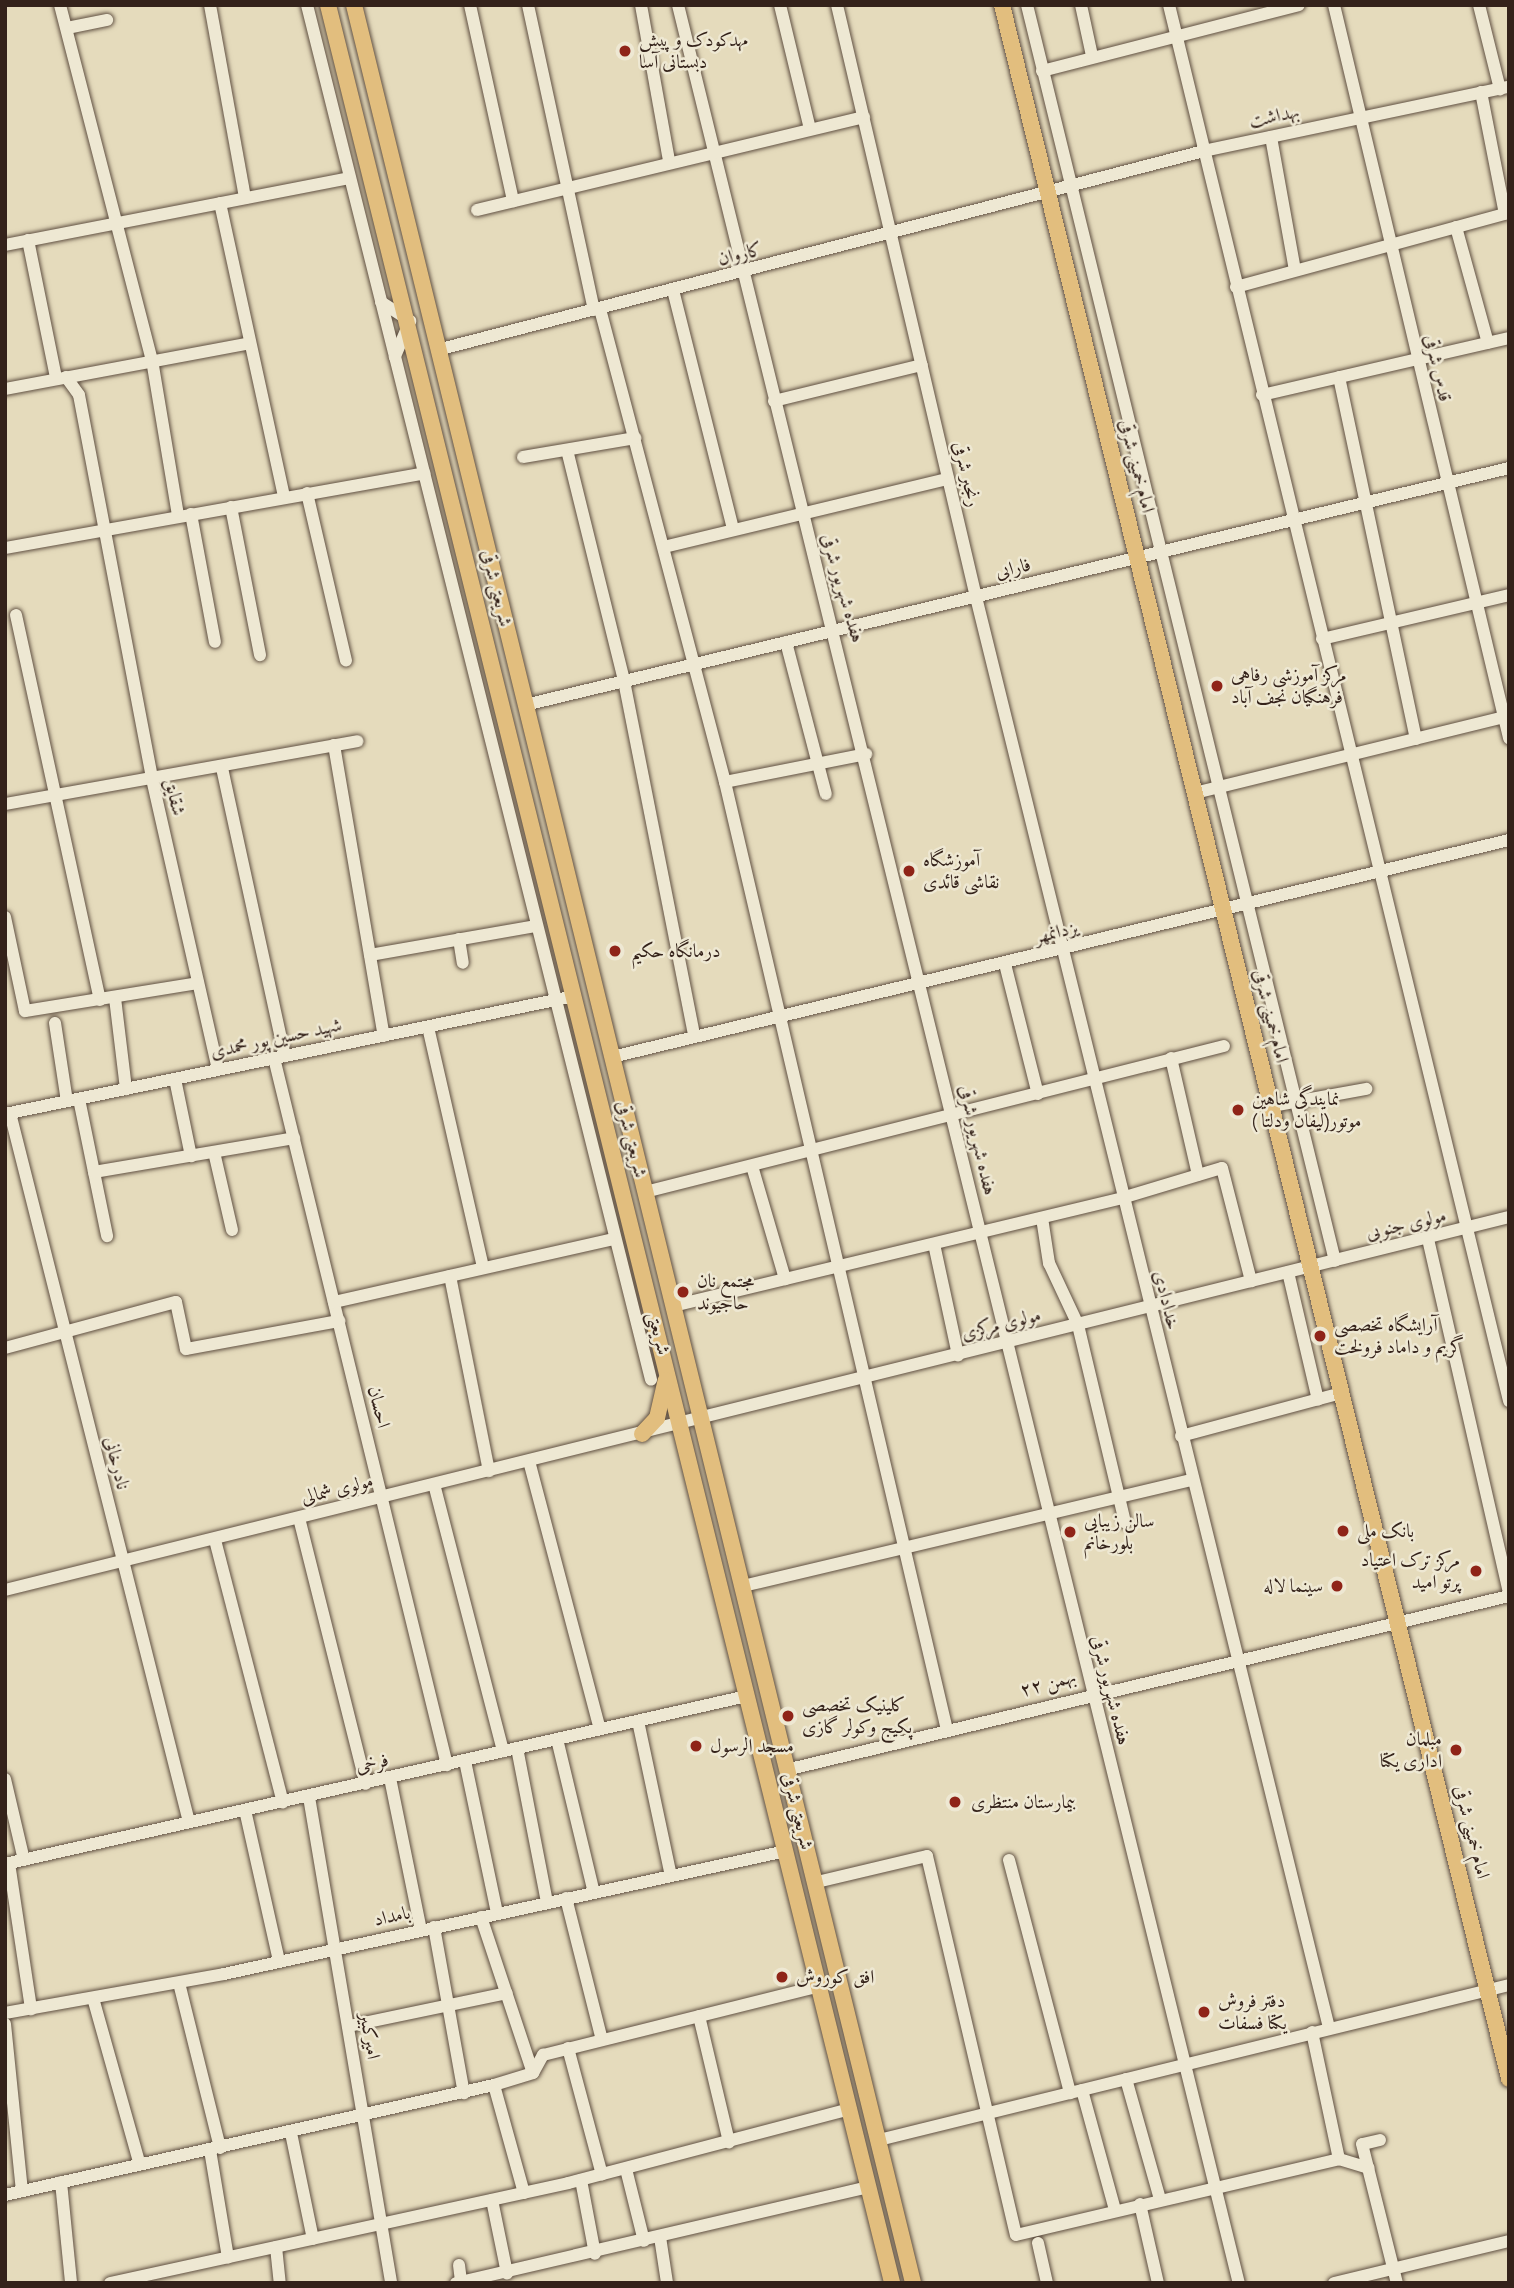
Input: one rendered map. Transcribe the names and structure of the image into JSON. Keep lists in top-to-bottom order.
{
  "streets": {
    "main road": ["امام خمینی شرقی", "شریعتی شرقی"],
    "street": [
      "بهداشت",
      "کاروان",
      "قدس شرقی",
      "رنجبر شرقی",
      "فارابی",
      "هفده شهریور شرقی",
      "شقایق",
      "یزدانمهر",
      "شهید حسین پور محمدی",
      "مولوی جنوبی",
      "خدادادی",
      "مولوی مرکزی",
      "شریعتی",
      "احسان",
      "نادرخانی",
      "مولوی شمالی",
      "۲۲ بهمن",
      "فرخی",
      "بامداد",
      "امیرکبیر"
    ]
  },
  "crossings": [
    ["بهداشت", "کاروان"],
    ["بهداشت", "قدس شرقی"],
    ["بهداشت", "امام خمینی شرقی"],
    ["کاروان", "امام خمینی شرقی"],
    ["کاروان", "رنجبر شرقی"],
    ["کاروان", "شریعتی شرقی"],
    ["کاروان", "هفده شهریور شرقی"],
    ["قدس شرقی", "فارابی"],
    ["امام خمینی شرقی", "فارابی"],
    ["امام خمینی شرقی", "یزدانمهر"],
    ["امام خمینی شرقی", "مولوی جنوبی"],
    ["امام خمینی شرقی", "مولوی مرکزی"],
    ["امام خمینی شرقی", "۲۲ بهمن"],
    ["رنجبر شرقی", "فارابی"],
    ["رنجبر شرقی", "یزدانمهر"],
    ["رنجبر شرقی", "خدادادی"],
    ["فارابی", "شریعتی شرقی"],
    ["فارابی", "هفده شهریور شرقی"],
    ["شریعتی شرقی", "یزدانمهر"],
    ["شریعتی شرقی", "شهید حسین پور محمدی"],
    ["شریعتی شرقی", "مولوی مرکزی"],
    ["شریعتی شرقی", "مولوی شمالی"],
    ["شریعتی شرقی", "۲۲ بهمن"],
    ["شریعتی شرقی", "فرخی"],
    ["شریعتی شرقی", "بامداد"],
    ["هفده شهریور شرقی", "یزدانمهر"],
    ["هفده شهریور شرقی", "مولوی مرکزی"],
    ["هفده شهریور شرقی", "۲۲ بهمن"],
    ["شقایق", "شهید حسین پور محمدی"],
    ["یزدانمهر", "خدادادی"],
    ["شهید حسین پور محمدی", "احسان"],
    ["شهید حسین پور محمدی", "نادرخانی"],
    ["مولوی جنوبی", "مولوی مرکزی"],
    ["خدادادی", "مولوی مرکزی"],
    ["خدادادی", "۲۲ بهمن"],
    ["مولوی مرکزی", "مولوی شمالی"],
    ["احسان", "مولوی شمالی"],
    ["احسان", "فرخی"],
    ["نادرخانی", "مولوی شمالی"],
    ["نادرخانی", "فرخی"],
    ["فرخی", "امیرکبیر"],
    ["بامداد", "امیرکبیر"]
  ],
  "places": [
    "مهدکودک و پیش دبستانی آسا",
    "مرکز آموزشی رفاهی فرهنگیان نجف آباد",
    "آموزشگاه نقاشی قائدی",
    "درمانگاه حکیم",
    "نمایندگی شاهین موتور(لیفان ودلتا )",
    "مجتمع نان حاجیوند",
    "آرایشگاه تخصصی گریم و داماد فرولخت",
    "بانک ملی",
    "سالن زیبایی بلورخانم",
    "مرکز ترک اعتیاد پرتو امید",
    "سینما لاله",
    "کلینیک تخصصی پکیج وکولر گازی",
    "مسجد الرسول",
    "مبلمان اداری یکتا",
    "بیمارستان منتظری",
    "افق کوروش",
    "دفتر فروش یکتا فسفات"
  ]
}
